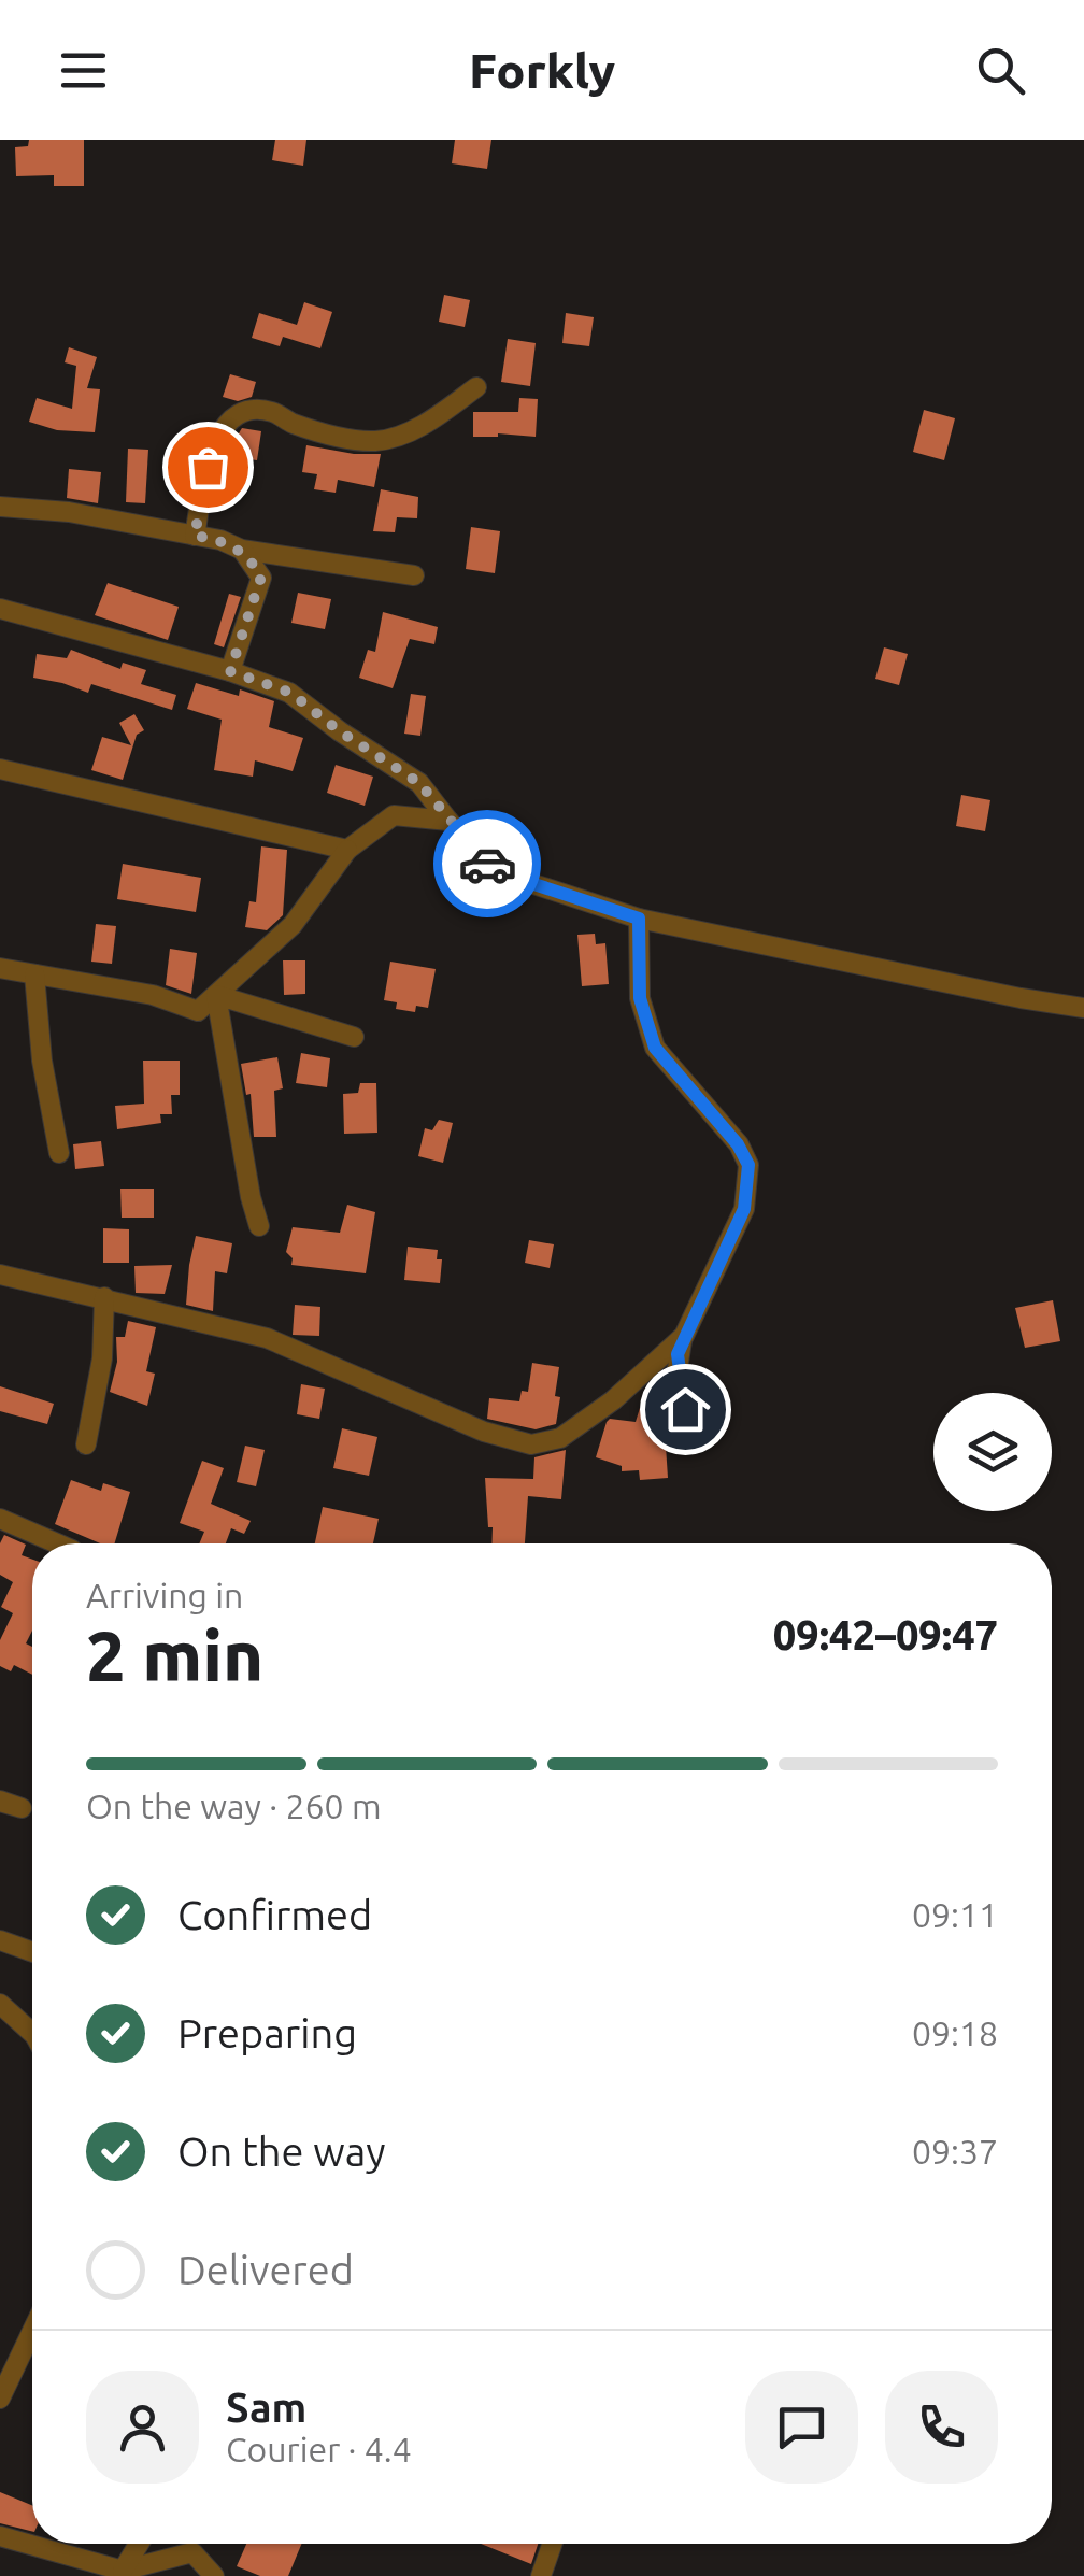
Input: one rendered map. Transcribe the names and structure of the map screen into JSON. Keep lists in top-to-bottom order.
{
  "page": {
    "header": "Forkly",
    "heading": ["2 min", "Arriving in", "09:42–09:47"],
    "panel": ["Sam", "Courier · 4.4"],
    "bar": "On the way · 260 m",
    "list": [
      ["Confirmed", "09:11"],
      ["Preparing", "09:18"],
      ["On the way", "09:37"],
      "Delivered"
    ]
  }
}
